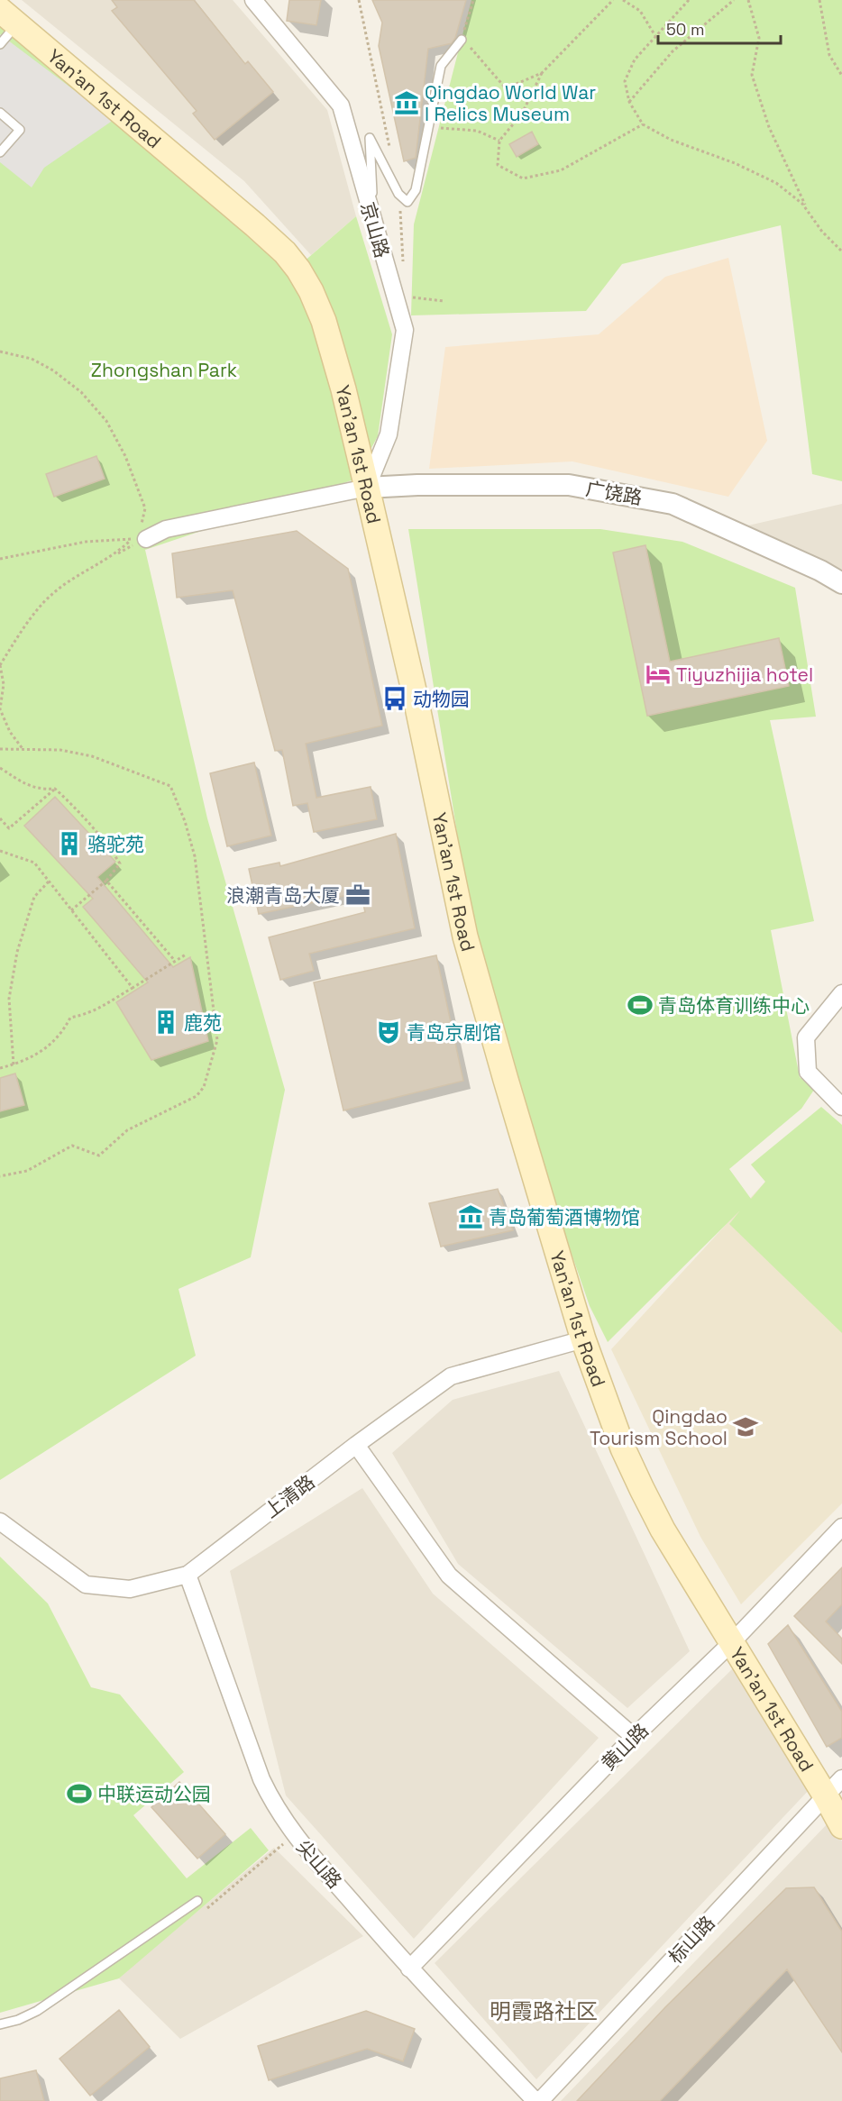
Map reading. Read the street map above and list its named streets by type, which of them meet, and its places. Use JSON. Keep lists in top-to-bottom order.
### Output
{
  "streets": {
    "main road": ["Yan'an 1st Road"],
    "street": [
      "京山路",
      "广饶路",
      "上清路",
      "黄山路",
      "尖山路",
      "标山路"
    ]
  },
  "crossings": [
    ["Yan'an 1st Road", "京山路"],
    ["Yan'an 1st Road", "广饶路"],
    ["Yan'an 1st Road", "上清路"],
    ["Yan'an 1st Road", "黄山路"],
    ["Yan'an 1st Road", "标山路"],
    ["京山路", "广饶路"],
    ["上清路", "尖山路"],
    ["黄山路", "尖山路"]
  ],
  "districts": ["明霞路社区"],
  "parks": ["Zhongshan Park"],
  "places": {
    "museum": ["Qingdao World War I Relics Museum", "青岛葡萄酒博物馆"],
    "hotel": ["Tiyuzhijia hotel"],
    "bus stop": ["动物园"],
    "building": ["骆驼苑", "鹿苑"],
    "office": ["浪潮青岛大厦"],
    "sports": ["青岛体育训练中心", "中联运动公园"],
    "theatre": ["青岛京剧馆"],
    "school or university": ["Qingdao Tourism School"]
  },
  "scale_bar": "50 m"
}
